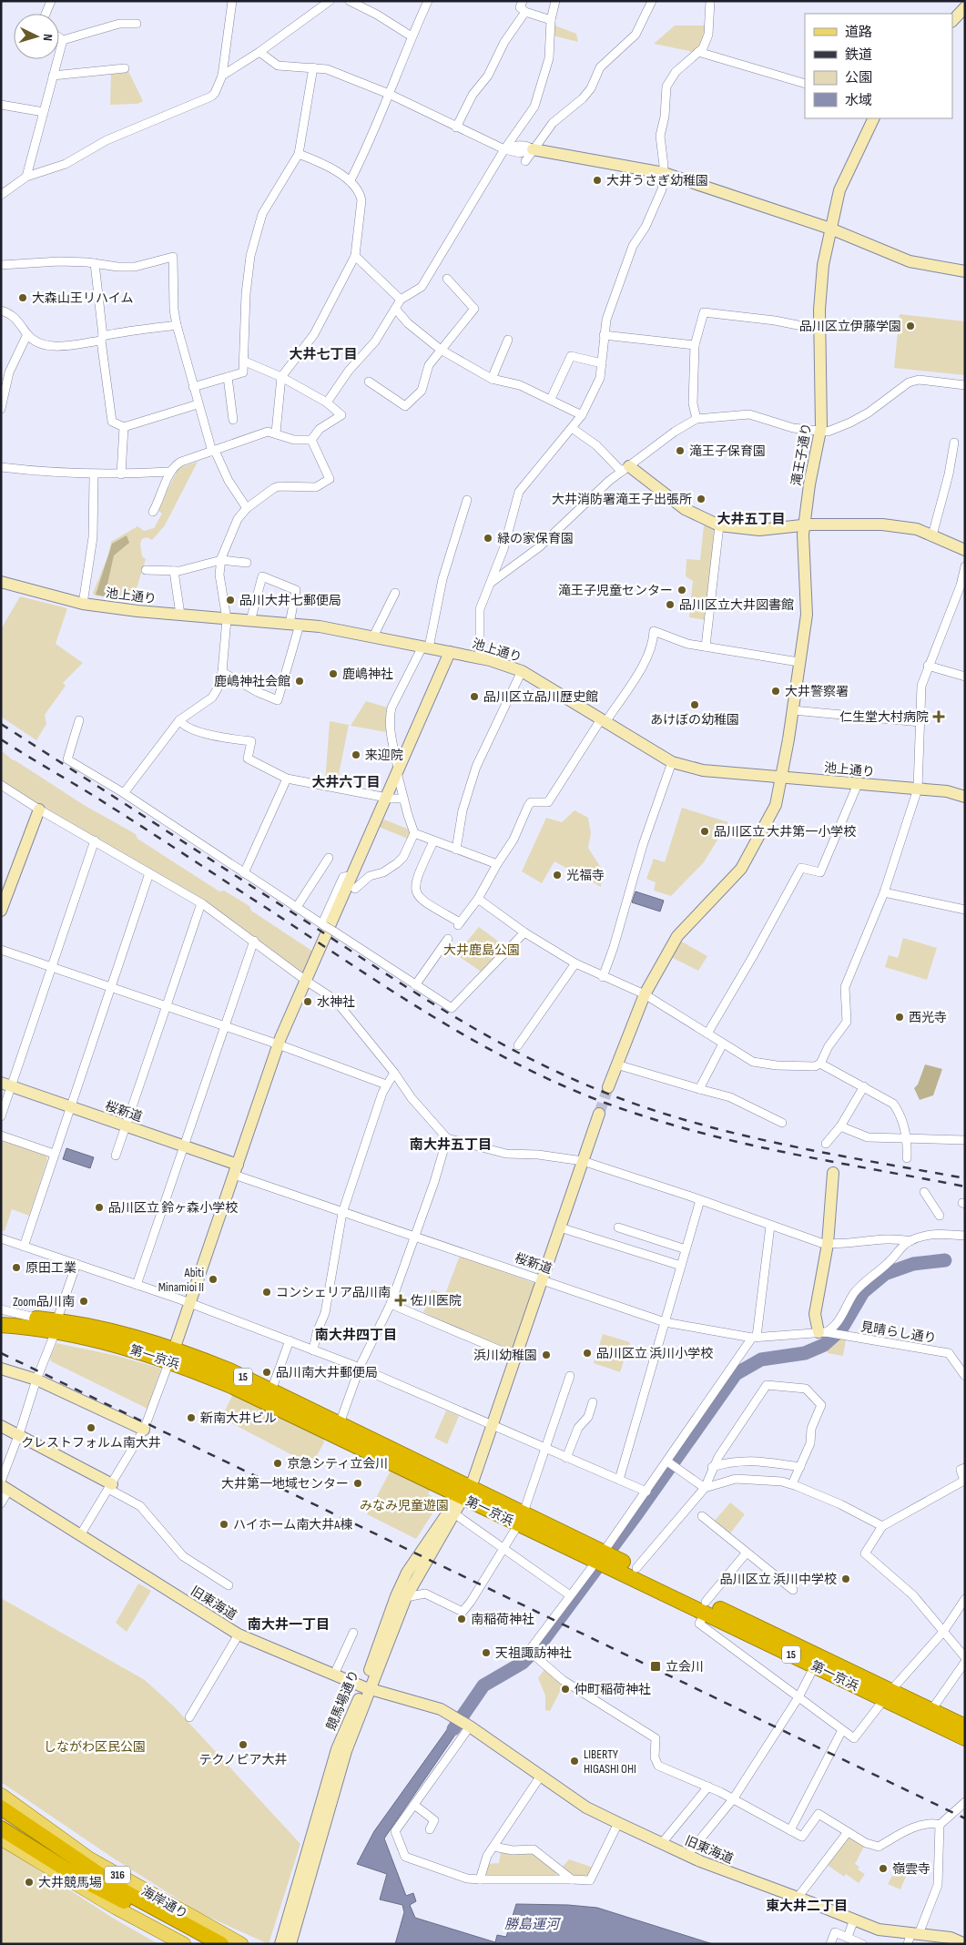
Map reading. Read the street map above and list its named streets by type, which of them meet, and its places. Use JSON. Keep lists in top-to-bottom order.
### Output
{
  "streets": {
    "highway": ["第一京浜", "15"],
    "main road": ["316", "海岸通り"],
    "street": [
      "滝王子通り",
      "池上通り",
      "桜新道",
      "見晴らし通り",
      "旧東海道",
      "競馬場通り"
    ]
  },
  "crossings": [
    ["滝王子通り", "池上通り"],
    ["桜新道", "見晴らし通り"],
    ["第一京浜", "競馬場通り"],
    ["旧東海道", "競馬場通り"]
  ],
  "districts": [
    "大井七丁目",
    "大井五丁目",
    "大井六丁目",
    "南大井五丁目",
    "南大井四丁目",
    "南大井一丁目",
    "東大井二丁目"
  ],
  "water": ["勝島運河"],
  "parks": ["大井鹿島公園", "みなみ児童遊園", "しながわ区民公園"],
  "places": {
    "other": [
      "大井うさぎ幼稚園",
      "大森山王リハイム",
      "品川区立伊藤学園",
      "滝王子保育園",
      "大井消防署滝王子出張所",
      "緑の家保育園",
      "滝王子児童センター",
      "品川大井七郵便局",
      "品川区立大井図書館",
      "鹿嶋神社",
      "鹿嶋神社会館",
      "大井警察署",
      "品川区立品川歴史館",
      "あけぼの幼稚園",
      "来迎院",
      "品川区立 大井第一小学校",
      "光福寺",
      "水神社",
      "西光寺",
      "品川区立 鈴ヶ森小学校",
      "原田工業",
      "Abiti Minamioi II",
      "コンシェリア品川南",
      "Zoom品川南",
      "品川区立 浜川小学校",
      "浜川幼稚園",
      "品川南大井郵便局",
      "新南大井ビル",
      "クレストフォルム南大井",
      "京急シティ立会川",
      "大井第一地域センター",
      "ハイホーム南大井A棟",
      "品川区立 浜川中学校",
      "南稲荷神社",
      "天祖諏訪神社",
      "仲町稲荷神社",
      "テクノピア大井",
      "LIBERTY HIGASHI OHI",
      "嶺雲寺",
      "大井競馬場"
    ],
    "health": ["仁生堂大村病院", "佐川医院"],
    "transit": ["立会川"]
  },
  "legend": [
    "道路",
    "鉄道",
    "公園",
    "水域"
  ],
  "north": "right"
}
